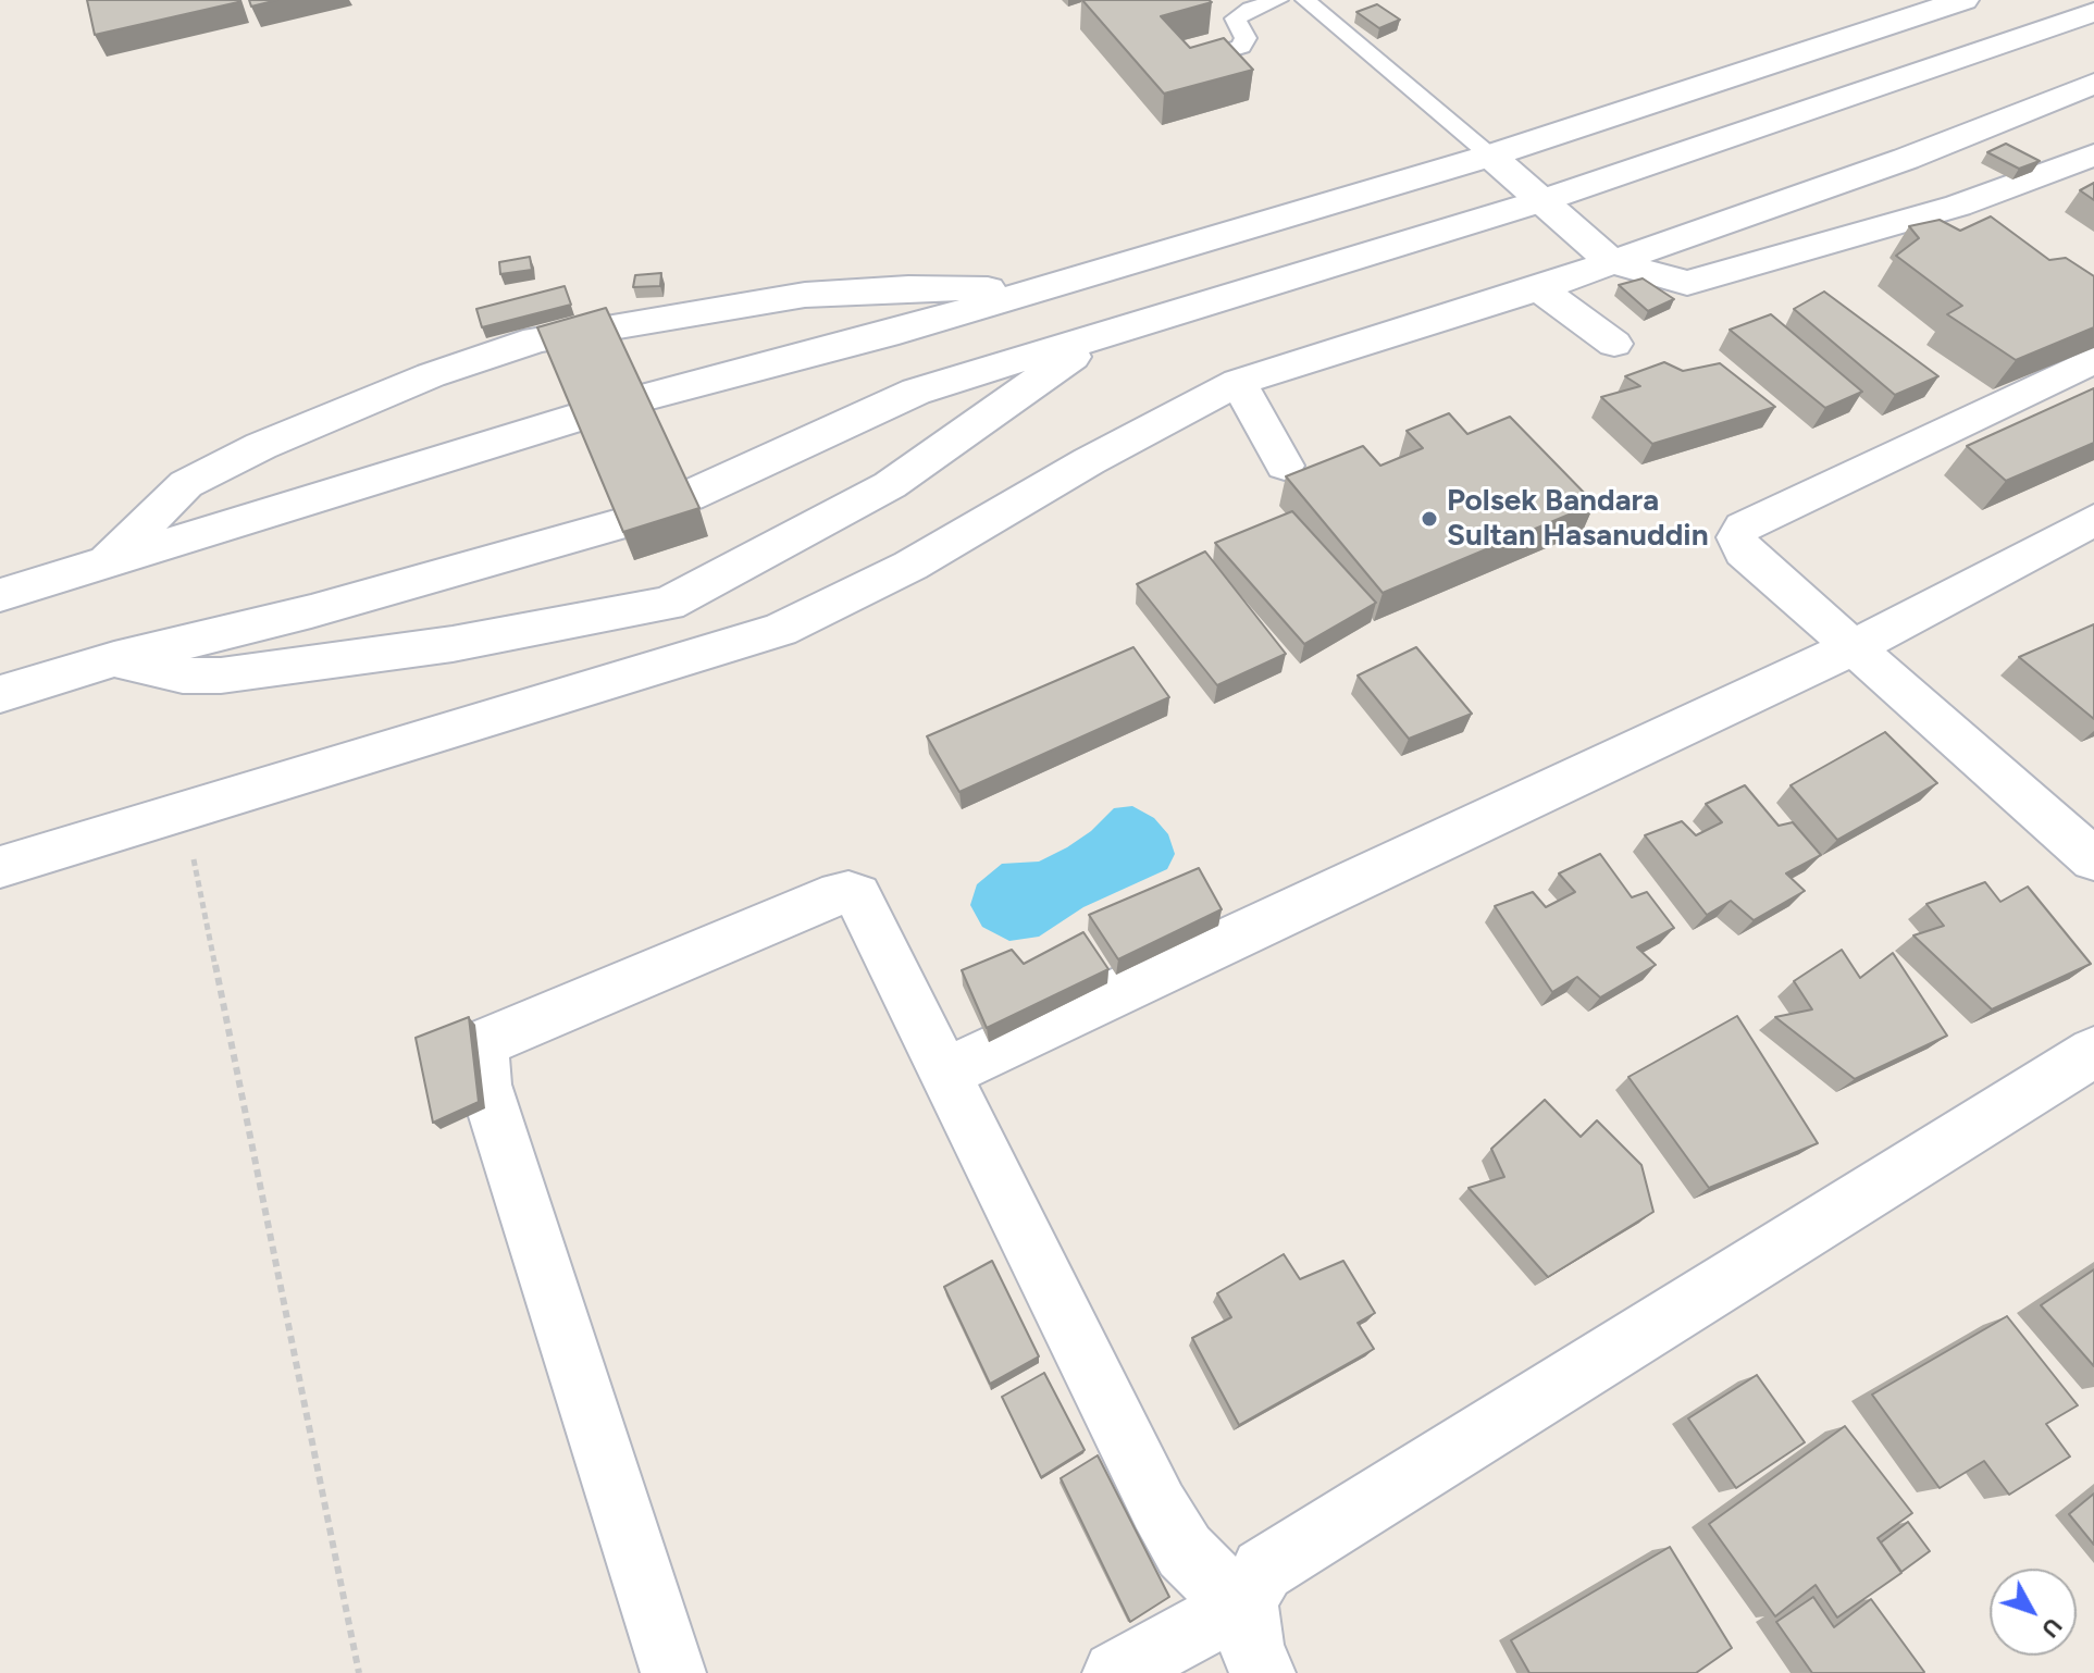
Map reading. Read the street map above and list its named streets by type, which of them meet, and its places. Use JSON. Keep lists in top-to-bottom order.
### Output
{
  "places": ["Polsek Bandara Sultan Hasanuddin"],
  "north": "bottom right"
}
